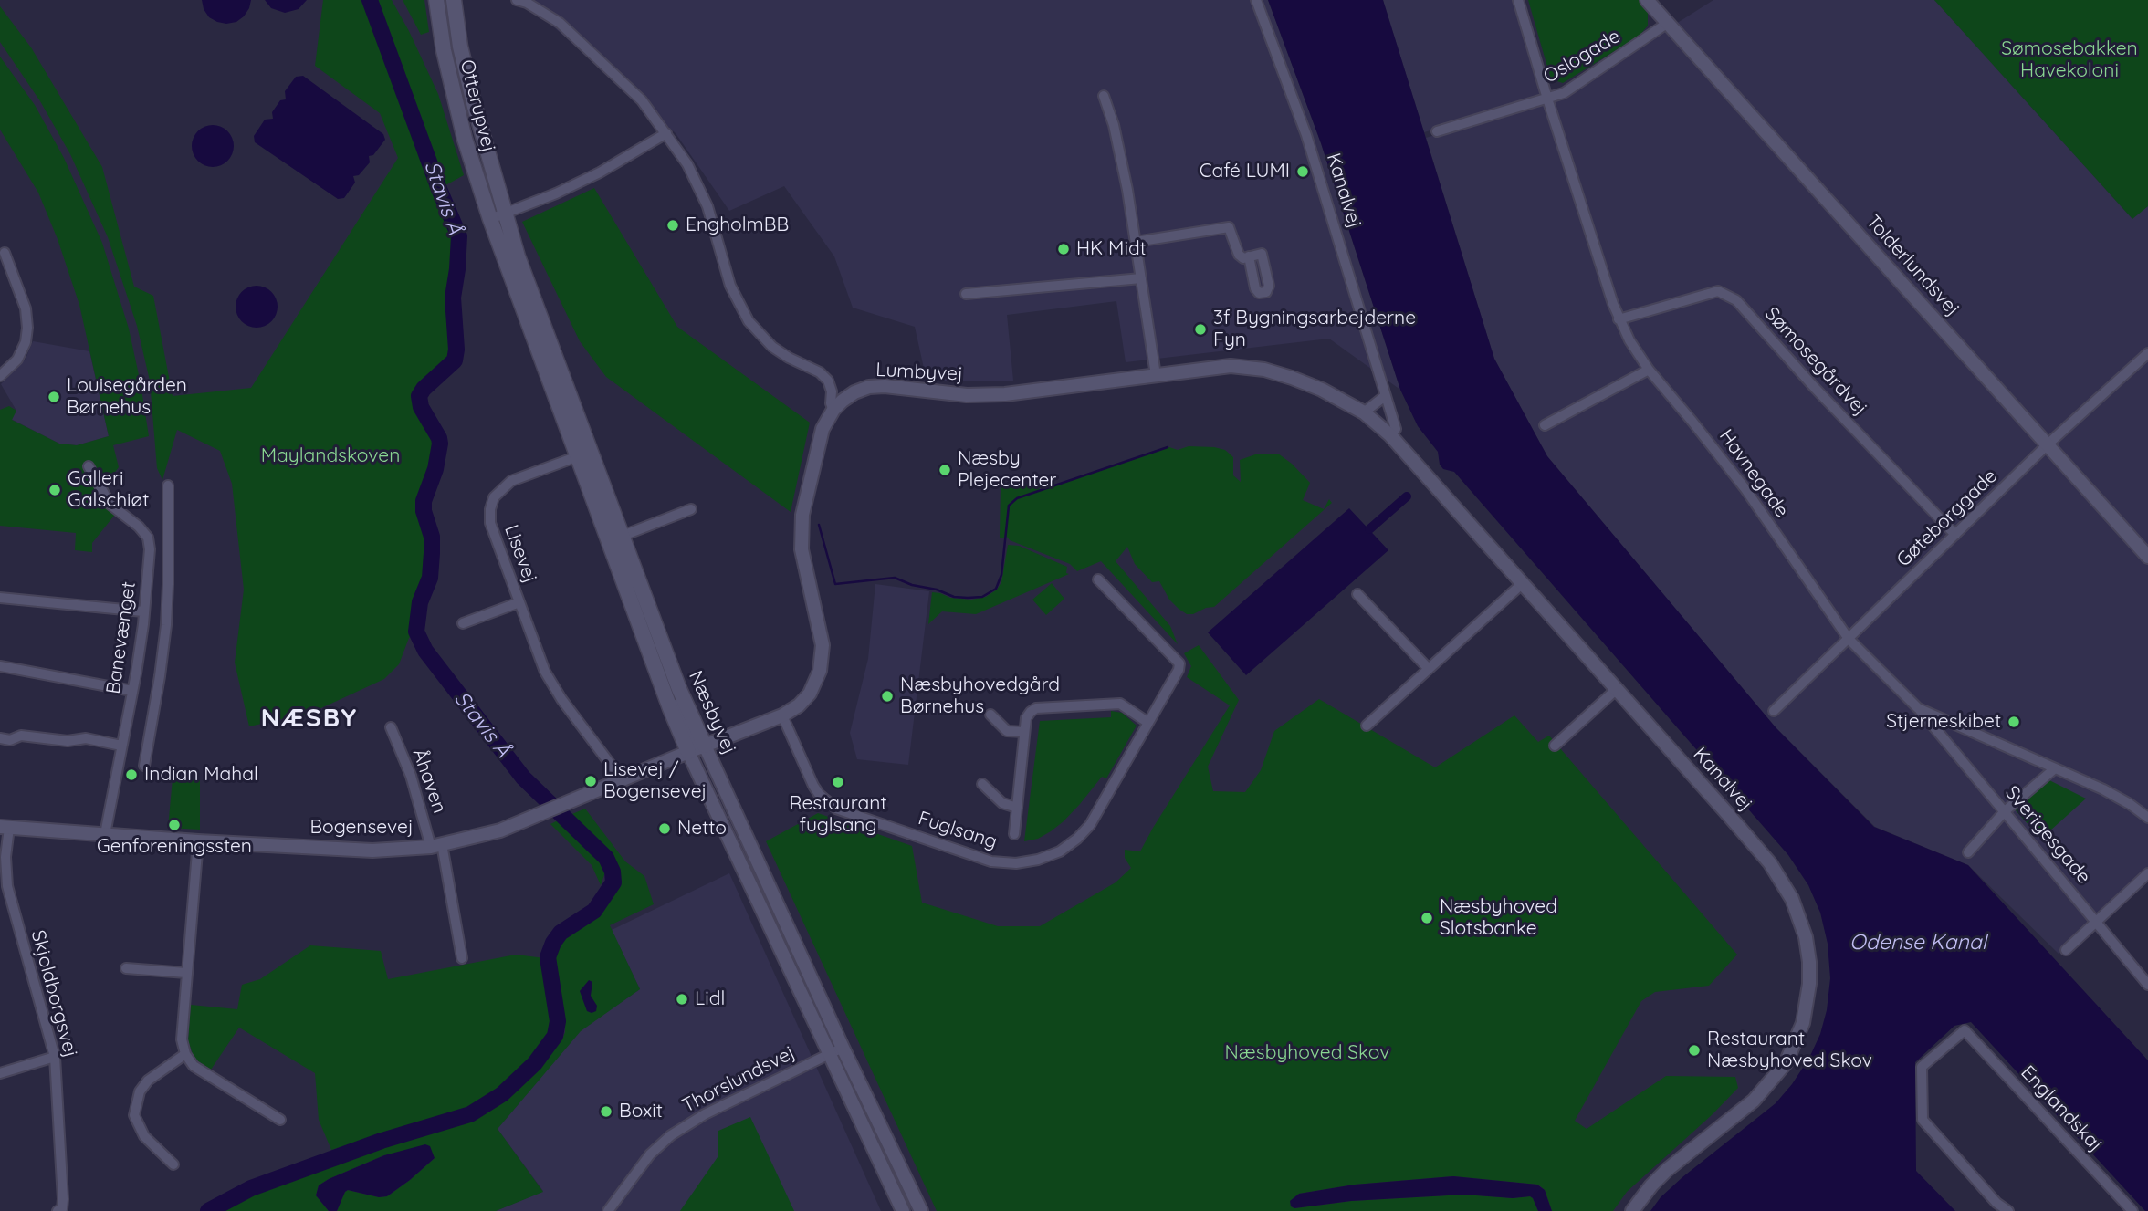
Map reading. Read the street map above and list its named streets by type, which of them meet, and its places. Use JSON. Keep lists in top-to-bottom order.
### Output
{
  "streets": {
    "main road": ["Otterupvej", "Næsbyvej"],
    "street": [
      "Oslogade",
      "Kanalvej",
      "Tolderlundsvej",
      "Sømosegårdvej",
      "Lumbyvej",
      "Havnegade",
      "Gøteborggade",
      "Lisevej",
      "Banevænget",
      "Åhaven",
      "Bogensevej",
      "Fuglsang",
      "Sverigesgade",
      "Skjoldborgsvej",
      "Thorslundsvej",
      "Englandskaj"
    ]
  },
  "crossings": [
    ["Oslogade", "Tolderlundsvej"],
    ["Oslogade", "Havnegade"],
    ["Otterupvej", "Næsbyvej"],
    ["Kanalvej", "Lumbyvej"],
    ["Tolderlundsvej", "Gøteborggade"],
    ["Sømosegårdvej", "Havnegade"],
    ["Sømosegårdvej", "Gøteborggade"],
    ["Lumbyvej", "Bogensevej"],
    ["Havnegade", "Gøteborggade"],
    ["Havnegade", "Sverigesgade"],
    ["Lisevej", "Næsbyvej"],
    ["Lisevej", "Bogensevej"],
    ["Banevænget", "Bogensevej"],
    ["Næsbyvej", "Bogensevej"],
    ["Næsbyvej", "Thorslundsvej"],
    ["Åhaven", "Bogensevej"],
    ["Bogensevej", "Fuglsang"],
    ["Bogensevej", "Skjoldborgsvej"]
  ],
  "districts": ["NÆSBY"],
  "water": ["Stavis Å", "Odense Kanal"],
  "parks": ["Sømosebakken Havekoloni", "Maylandskoven", "Næsbyhoved Skov"],
  "places": [
    "Café LUMI",
    "EngholmBB",
    "HK Midt",
    "3f Bygningsarbejderne Fyn",
    "Louisegården Børnehus",
    "Næsby Plejecenter",
    "Galleri Galschiøt",
    "Næsbyhovedgård Børnehus",
    "Stjerneskibet",
    "Indian Mahal",
    "Lisevej / Bogensevej",
    "Restaurant fuglsang",
    "Genforeningssten",
    "Netto",
    "Næsbyhoved Slotsbanke",
    "Lidl",
    "Restaurant Næsbyhoved Skov",
    "Boxit"
  ]
}
